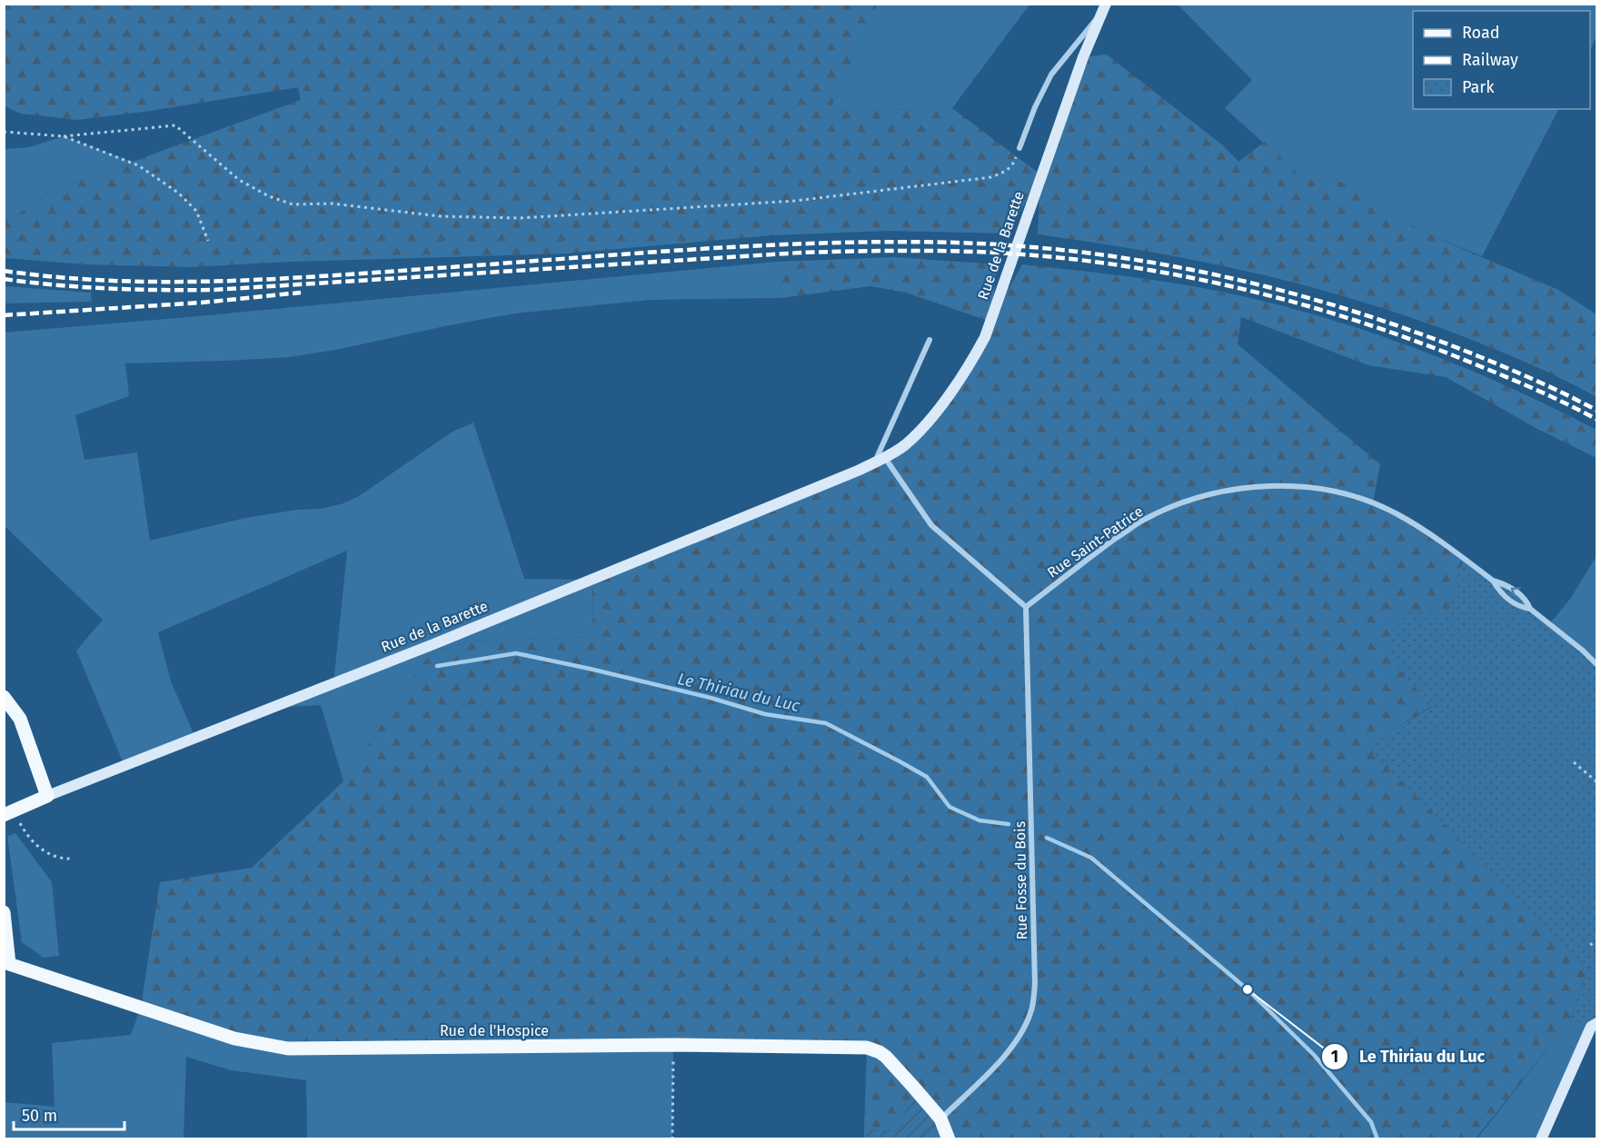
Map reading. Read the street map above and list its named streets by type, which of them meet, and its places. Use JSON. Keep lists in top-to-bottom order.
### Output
{
  "streets": {
    "main road": ["Rue de la Barette", "Rue de l'Hospice"],
    "street": ["Rue Saint-Patrice", "Rue Fosse du Bois"]
  },
  "crossings": [
    ["Rue Saint-Patrice", "Rue Fosse du Bois"],
    ["Rue Fosse du Bois", "Rue de l'Hospice"]
  ],
  "water": ["Le Thiriau du Luc"],
  "places": ["Le Thiriau du Luc"],
  "legend": ["Road", "Railway", "Park"],
  "scale_bar": "50 m"
}
